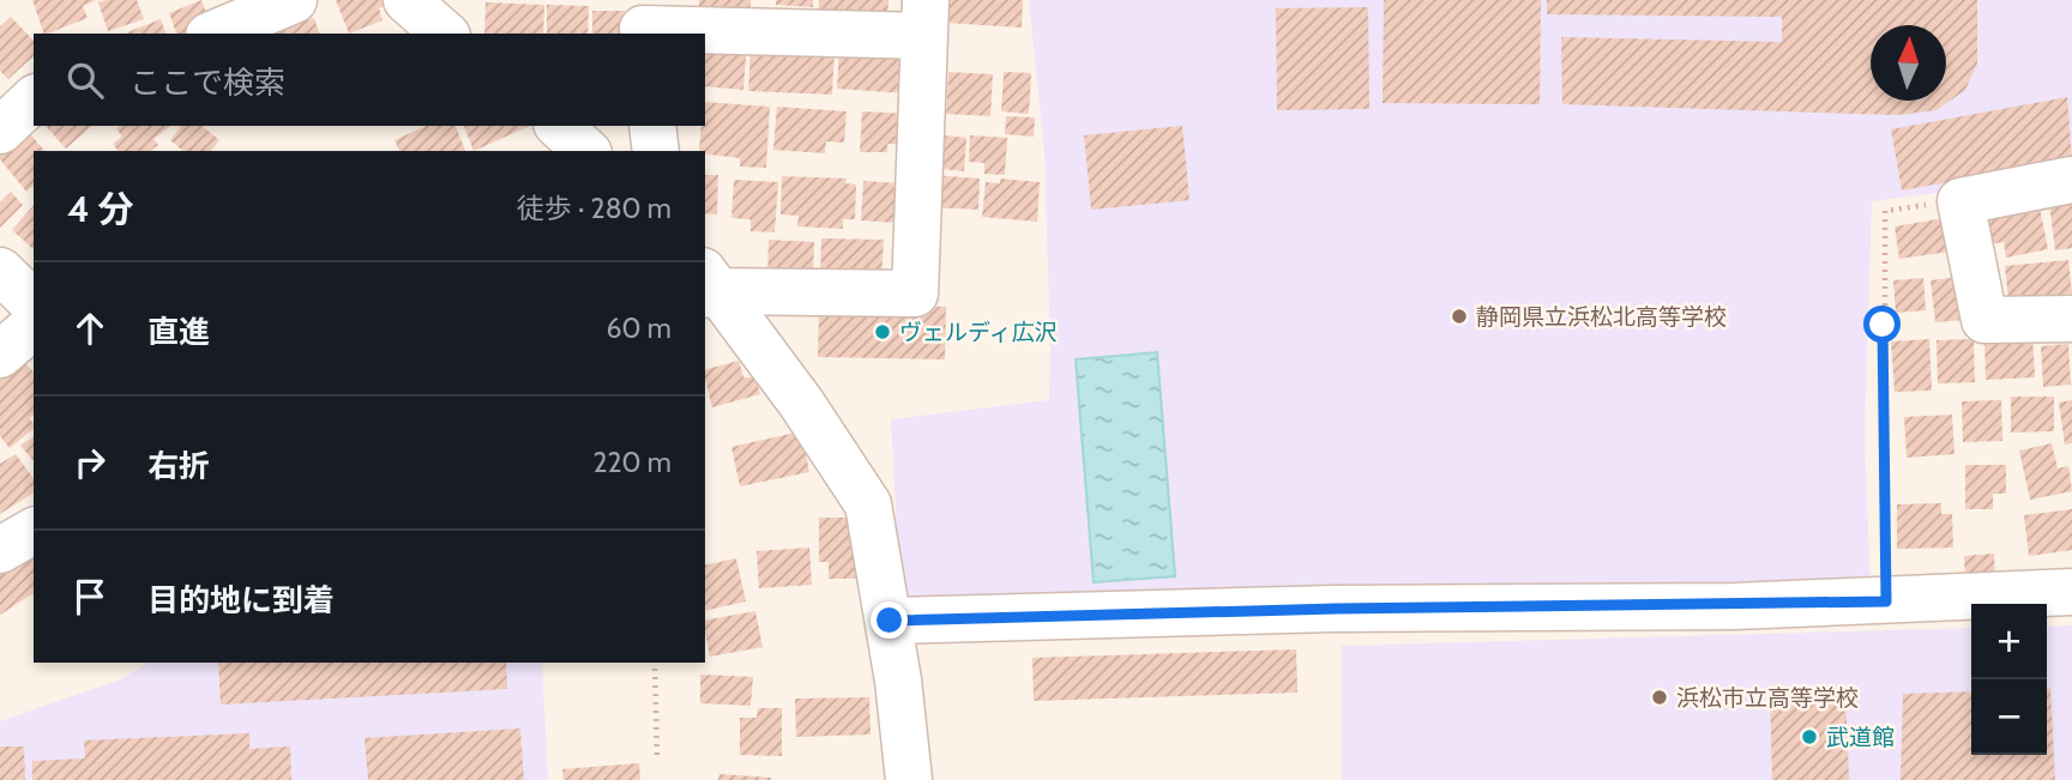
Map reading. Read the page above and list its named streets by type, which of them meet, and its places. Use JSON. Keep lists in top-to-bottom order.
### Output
{
  "places": [
    "静岡県立浜松北高等学校",
    "ヴェルディ広沢",
    "浜松市立高等学校",
    "武道館"
  ],
  "north": "top",
  "page": {
    "search": "ここで検索",
    "heading": ["4 分", "徒歩 · 280 m"],
    "list": [
      ["直進", "60 m"],
      ["右折", "220 m"],
      "目的地に到着"
    ],
    "map_buttons": ["+", "−"]
  }
}
